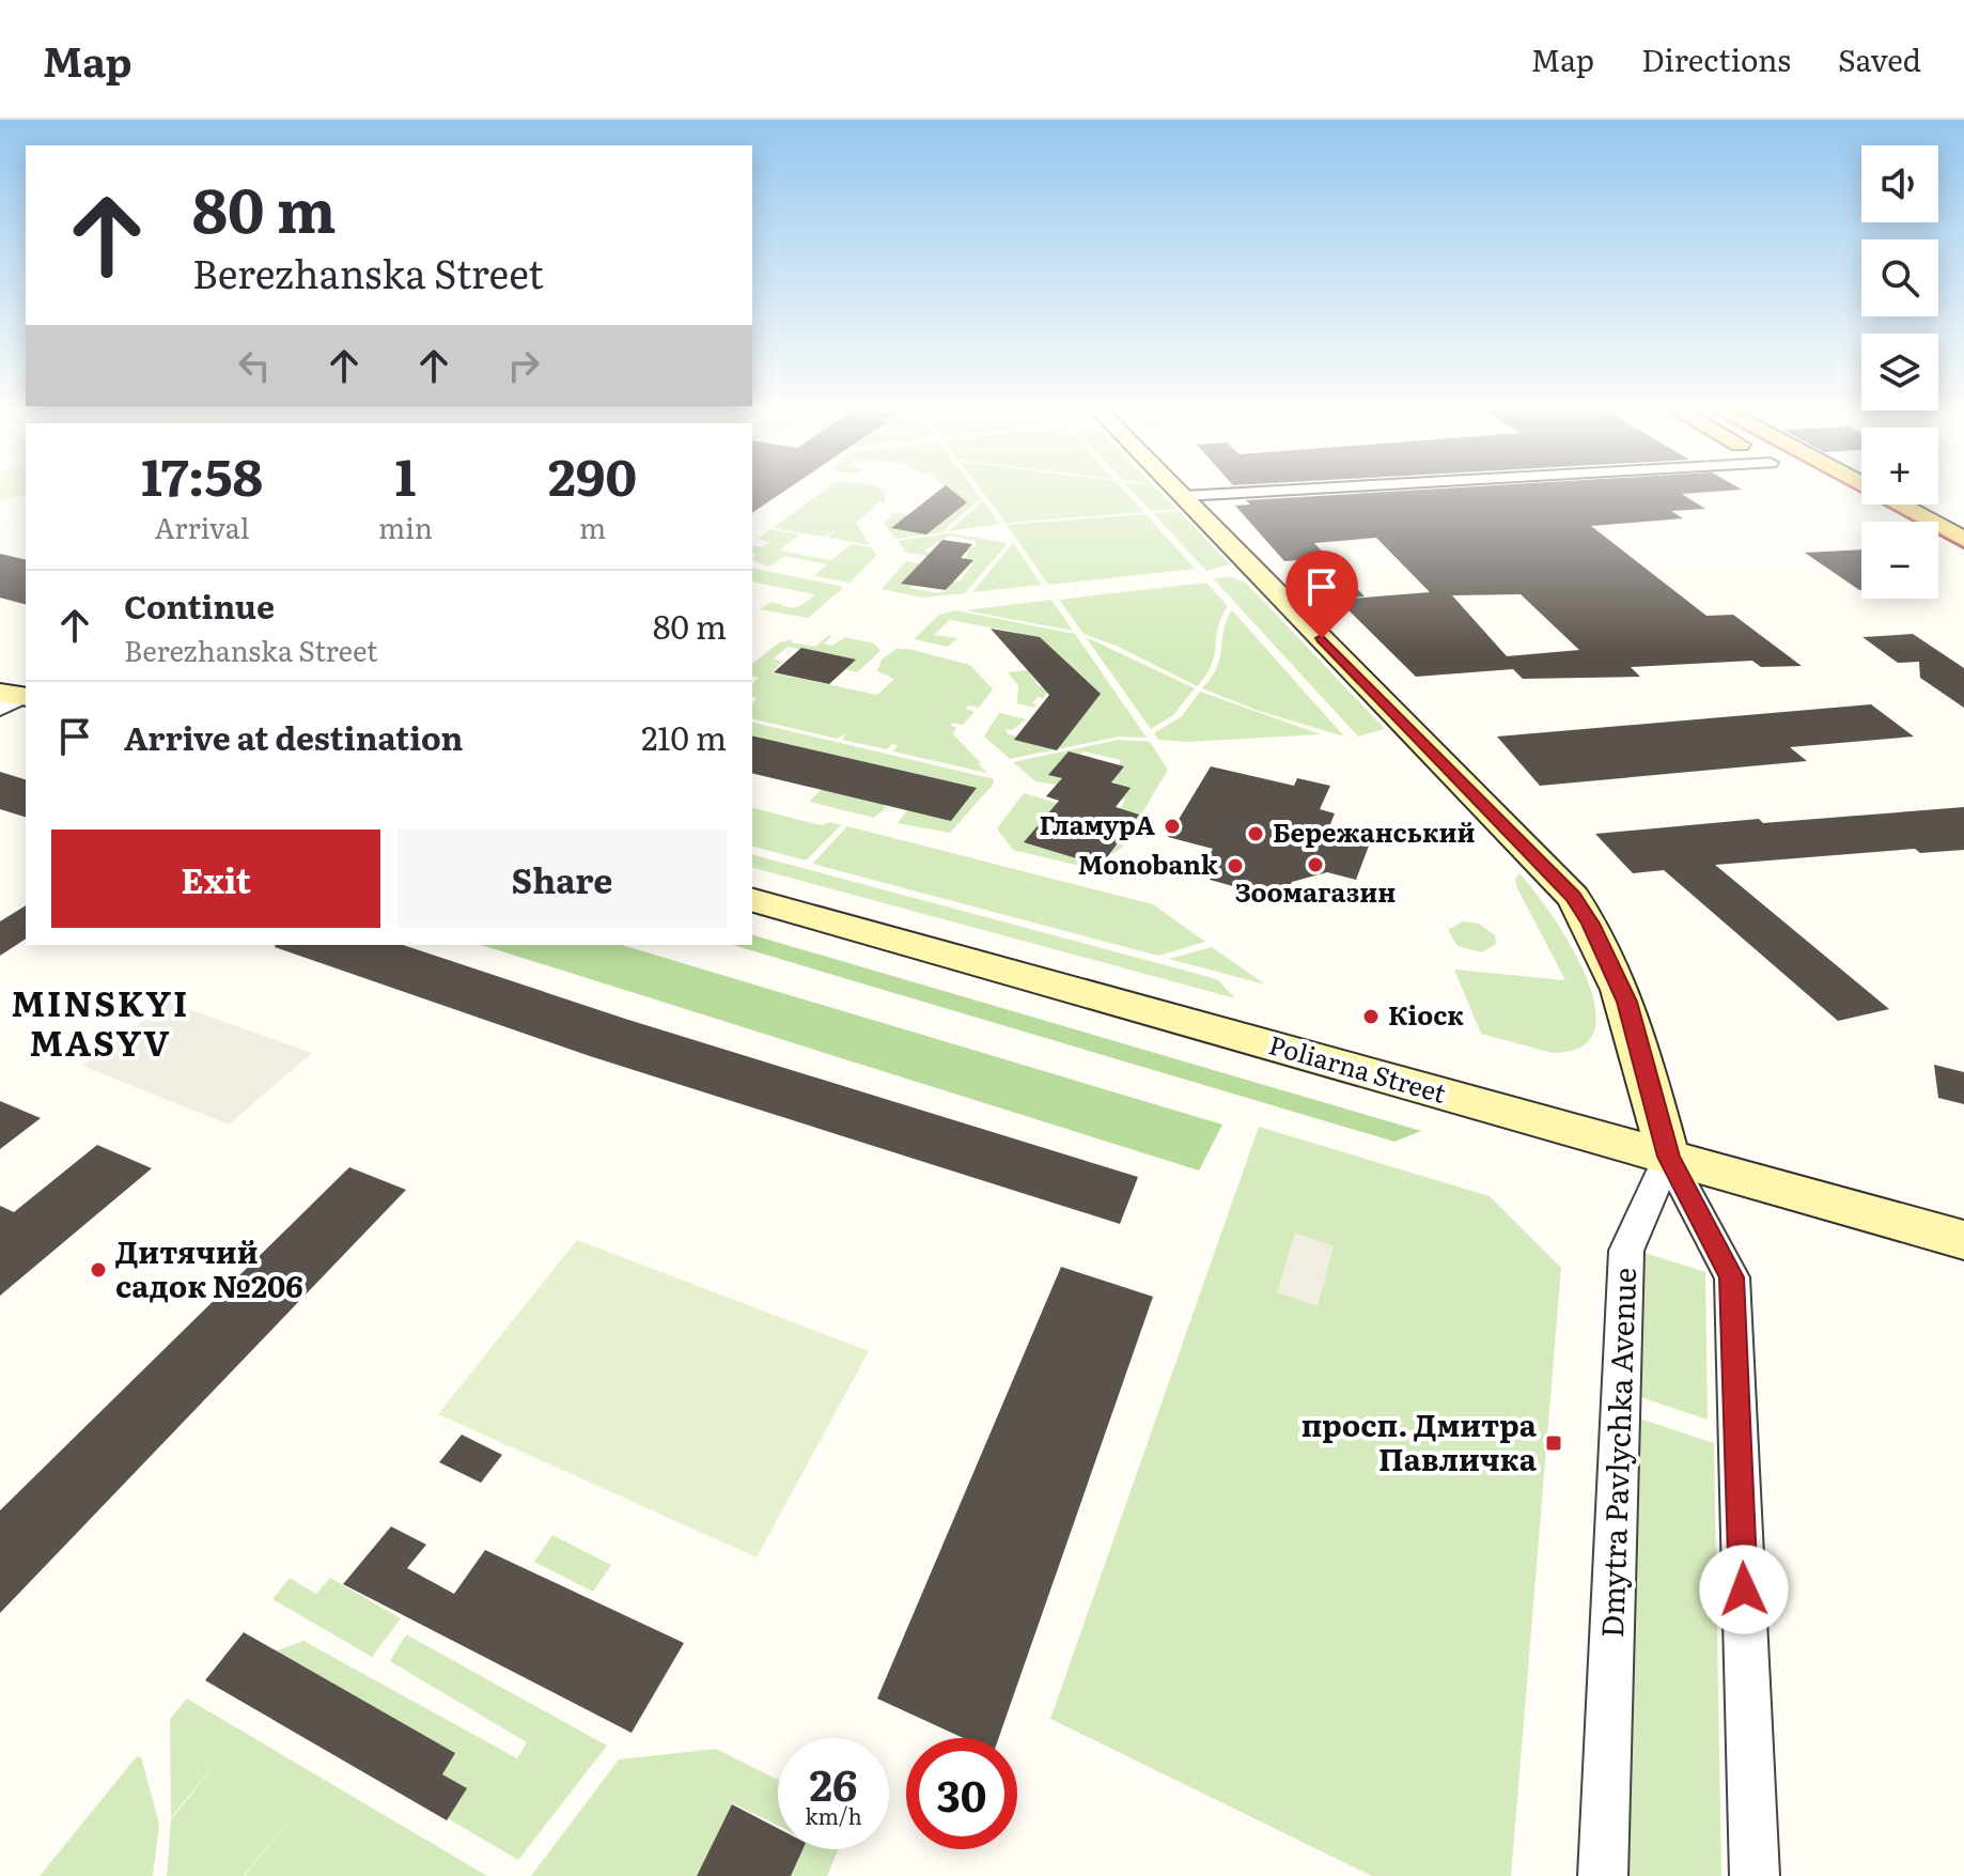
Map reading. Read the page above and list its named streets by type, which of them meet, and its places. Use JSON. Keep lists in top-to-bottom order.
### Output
{
  "streets": {
    "street": ["Poliarna Street", "Dmytra Pavlychka Avenue"]
  },
  "crossings": [
    ["Poliarna Street", "Dmytra Pavlychka Avenue"]
  ],
  "districts": ["MINSKYI MASYV"],
  "places": {
    "other": [
      "ГламурА",
      "Бережанський",
      "Зоомагазин",
      "Monobank",
      "Кіоск",
      "Дитячий садок №206"
    ],
    "transit": ["просп. Дмитра Павличка"]
  },
  "page": {
    "header": "Map",
    "nav": ["Map", "Directions", "Saved"],
    "map_buttons": ["+", "−"],
    "turn": ["80 m", "Berezhanska Street"],
    "eta": [
      "17:58",
      "Arrival",
      "1",
      "min",
      "290",
      "m"
    ],
    "list": [
      {
        "name": "Continue",
        "note": "Berezhanska Street",
        "value": "80 m"
      },
      {
        "name": "Arrive at destination",
        "value": "210 m"
      }
    ],
    "buttons": ["Exit", "Share"],
    "speed": "26 km/h",
    "limit": "30"
  }
}
